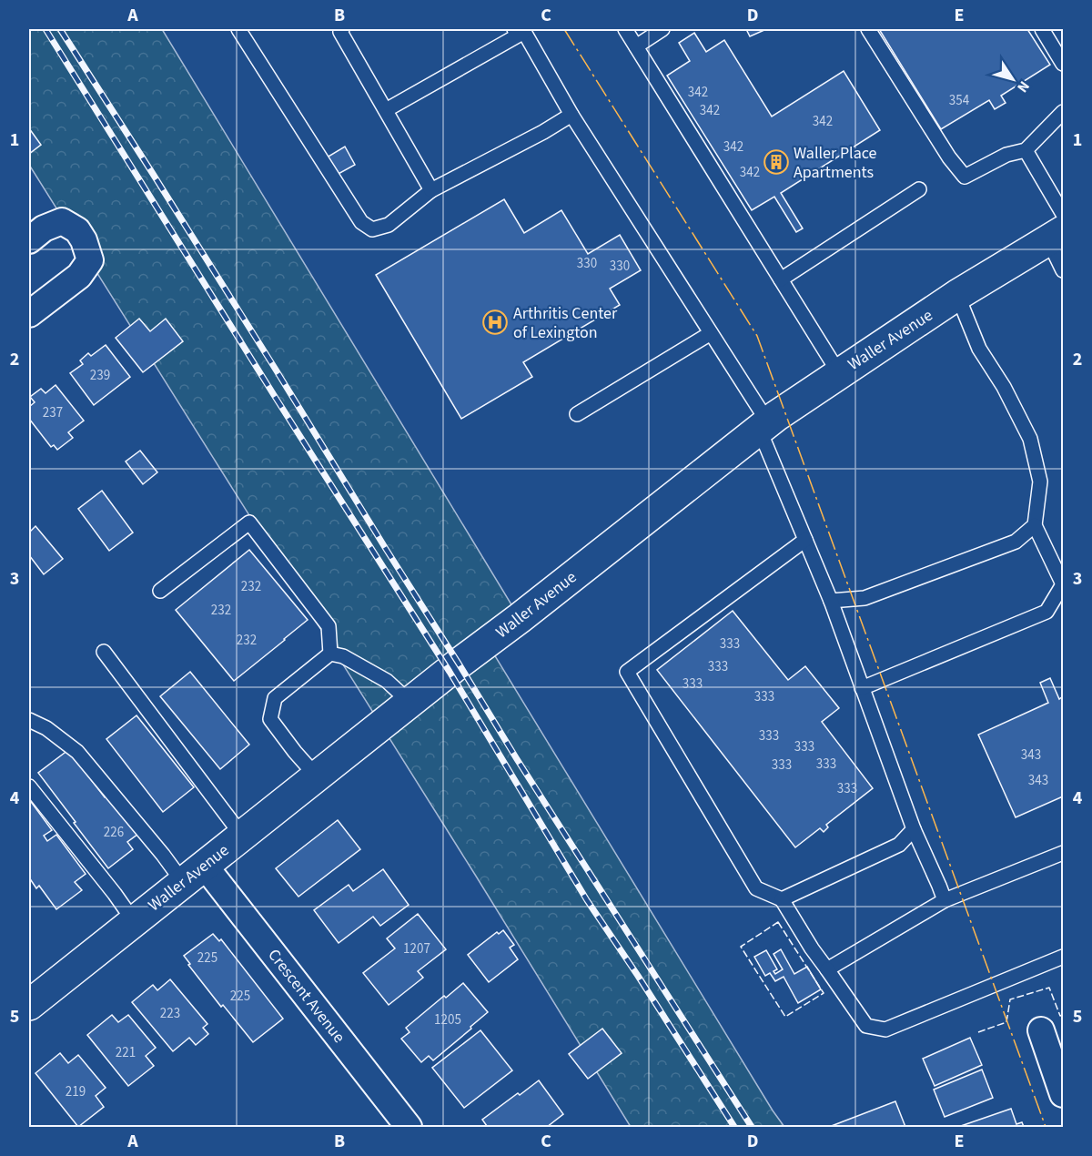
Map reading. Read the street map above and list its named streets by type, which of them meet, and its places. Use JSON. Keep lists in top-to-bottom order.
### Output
{
  "streets": {
    "main road": ["Waller Avenue"],
    "street": ["Crescent Avenue"]
  },
  "crossings": [
    ["Waller Avenue", "Crescent Avenue"]
  ],
  "places": {
    "building": ["Waller Place Apartments"],
    "hospital": ["Arthritis Center of Lexington"]
  },
  "house_numbers": [
    "342",
    "354",
    "342",
    "342",
    "342",
    "342",
    "330",
    "330",
    "239",
    "237",
    "232",
    "232",
    "232",
    "333",
    "333",
    "333",
    "333",
    "333",
    "333",
    "343",
    "333",
    "333",
    "343",
    "333",
    "226",
    "1207",
    "225",
    "225",
    "223",
    "1205",
    "221",
    "219"
  ],
  "north": "bottom right",
  "grid": {
    "columns": [
      "A",
      "B",
      "C",
      "D",
      "E"
    ],
    "rows": [
      "1",
      "2",
      "3",
      "4",
      "5"
    ]
  }
}
